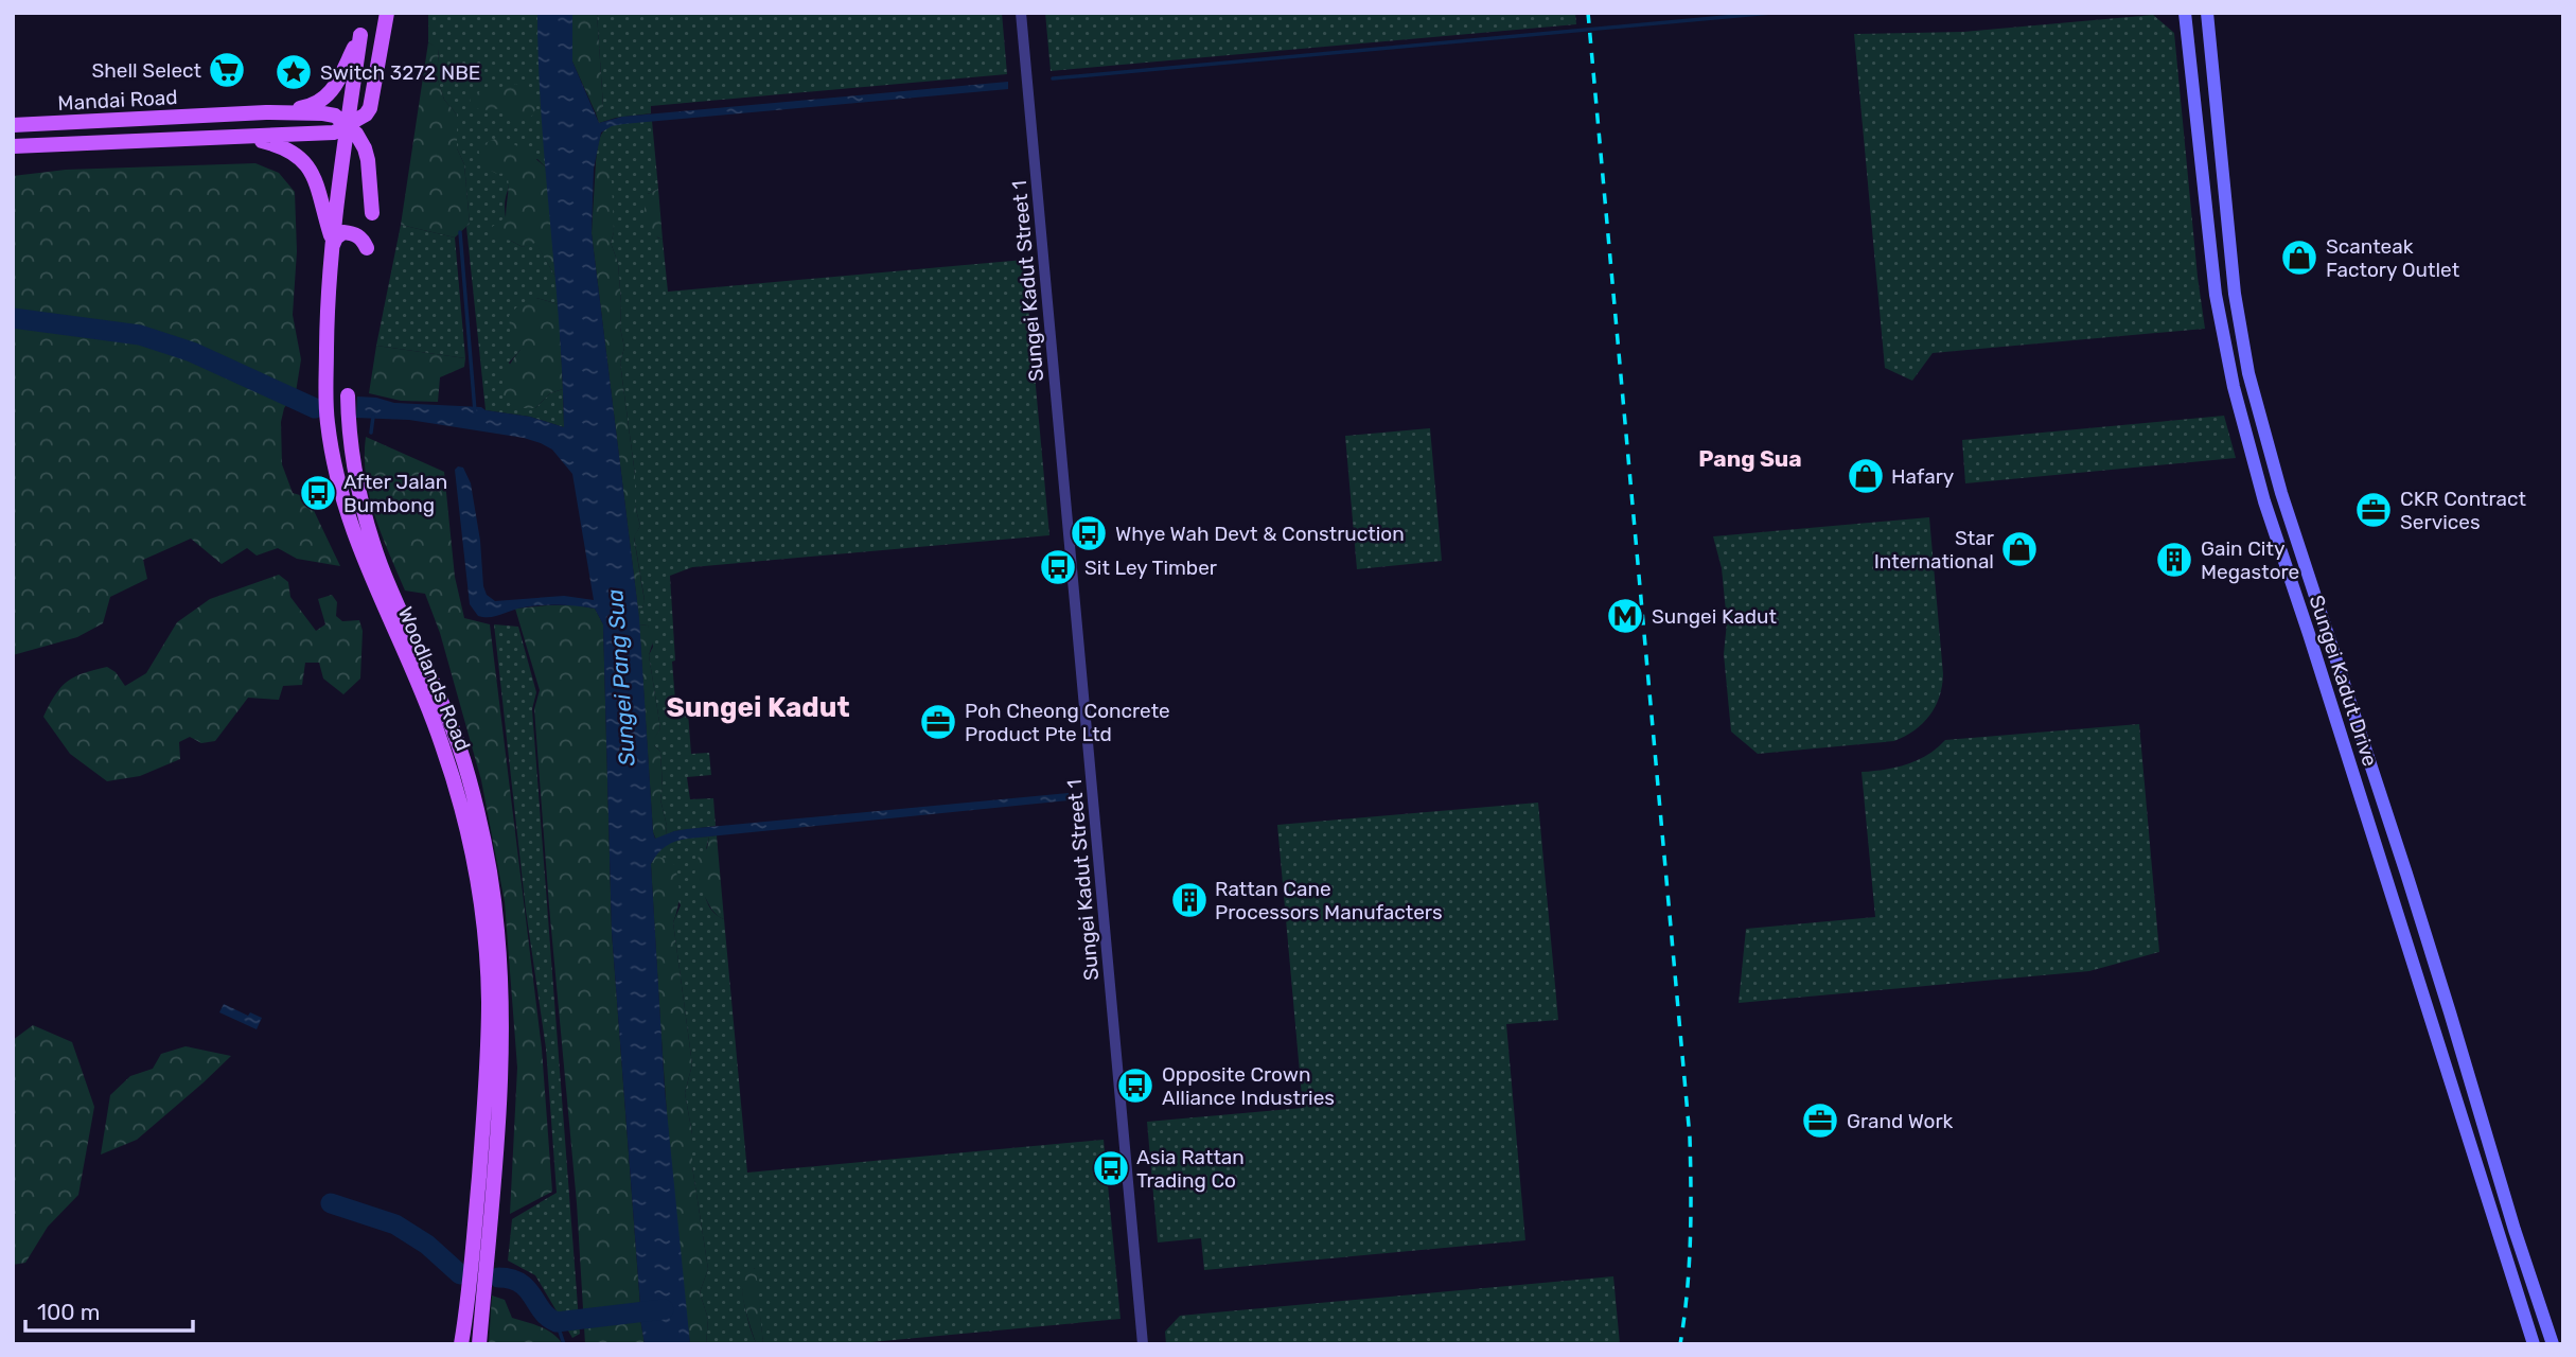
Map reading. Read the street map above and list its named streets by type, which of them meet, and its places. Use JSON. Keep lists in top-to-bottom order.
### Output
{
  "streets": {
    "main road": ["Mandai Road", "Woodlands Road", "Sungei Kadut Drive"],
    "street": ["Sungei Kadut Street 1"]
  },
  "crossings": [
    ["Mandai Road", "Woodlands Road"]
  ],
  "districts": ["Pang Sua", "Sungei Kadut"],
  "water": ["Sungei Pang Sua"],
  "places": {
    "supermarket": ["Shell Select"],
    "place": ["Switch 3272 NBE"],
    "shop": ["Scanteak Factory Outlet", "Hafary", "Star International"],
    "bus stop": [
      "After Jalan Bumbong",
      "Whye Wah Devt & Construction",
      "Sit Ley Timber",
      "Opposite Crown Alliance Industries",
      "Asia Rattan Trading Co"
    ],
    "office": ["CKR Contract Services", "Poh Cheong Concrete Product Pte Ltd", "Grand Work"],
    "building": ["Gain City Megastore", "Rattan Cane Processors Manufacters"],
    "metro station": ["Sungei Kadut"]
  },
  "scale_bar": "100 m"
}
